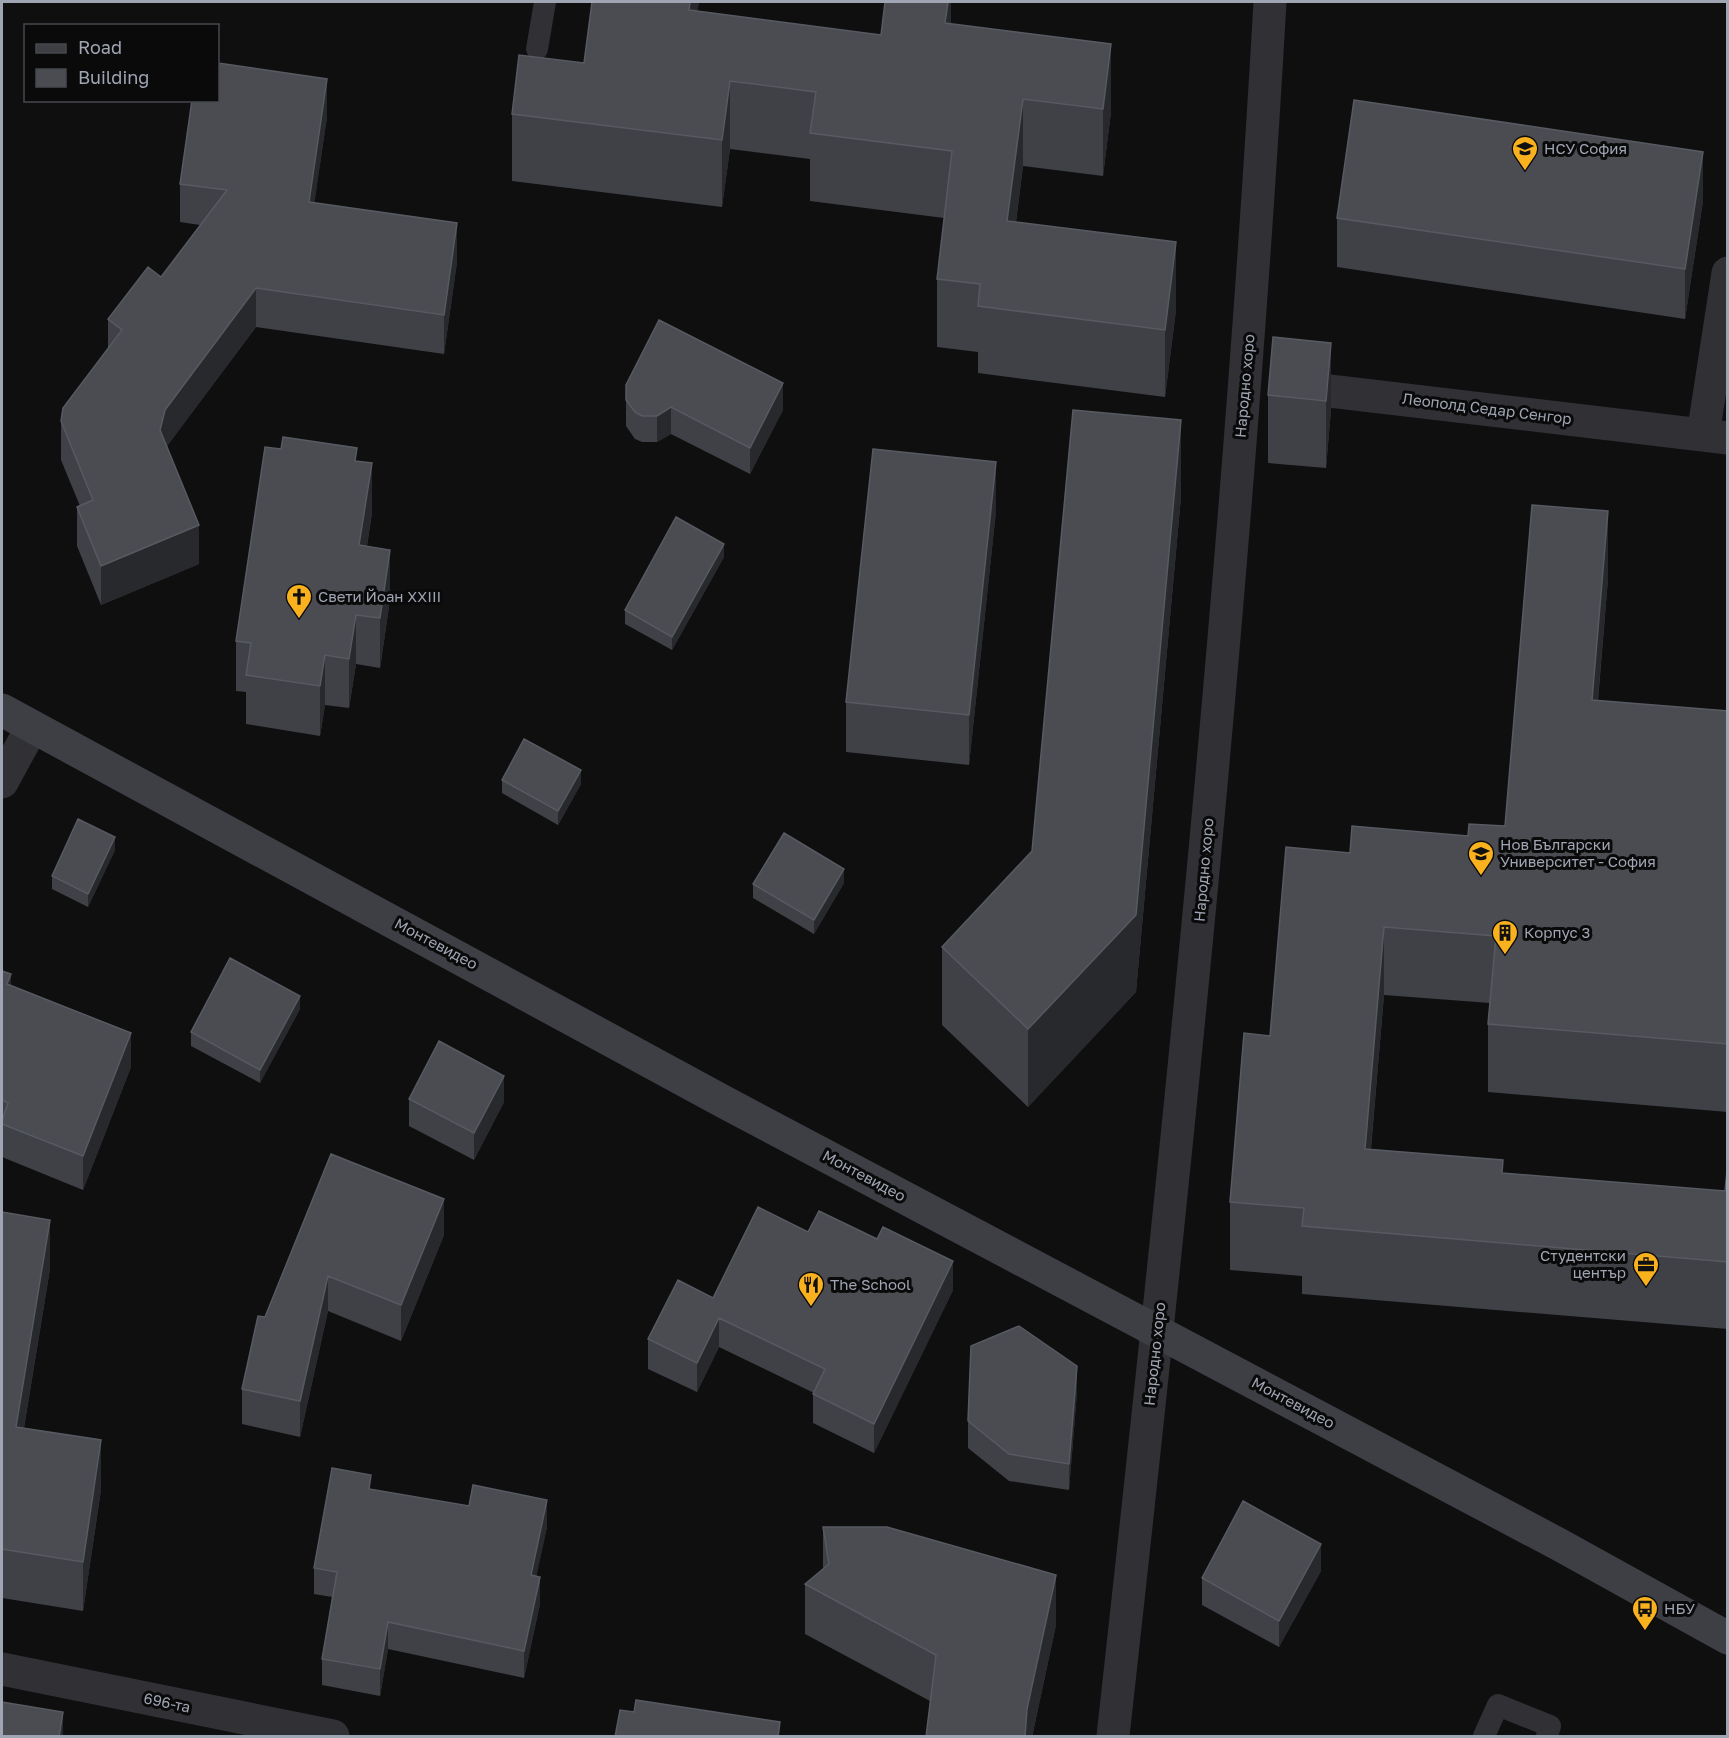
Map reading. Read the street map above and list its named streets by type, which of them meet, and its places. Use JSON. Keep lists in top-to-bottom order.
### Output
{
  "streets": {
    "street": [
      "Народно хоро",
      "Леополд Седар Сенгор",
      "Монтевидео",
      "696-та"
    ]
  },
  "crossings": [
    ["Народно хоро", "Леополд Седар Сенгор"],
    ["Народно хоро", "Монтевидео"]
  ],
  "places": {
    "school or university": ["НСУ София", "Нов Български Университет - София"],
    "church": ["Свети Йоан XXIII"],
    "building": ["Корпус 3"],
    "office": ["Студентски център"],
    "restaurant": ["The School"],
    "bus stop": ["НБУ"]
  },
  "legend": ["Road", "Building"]
}
